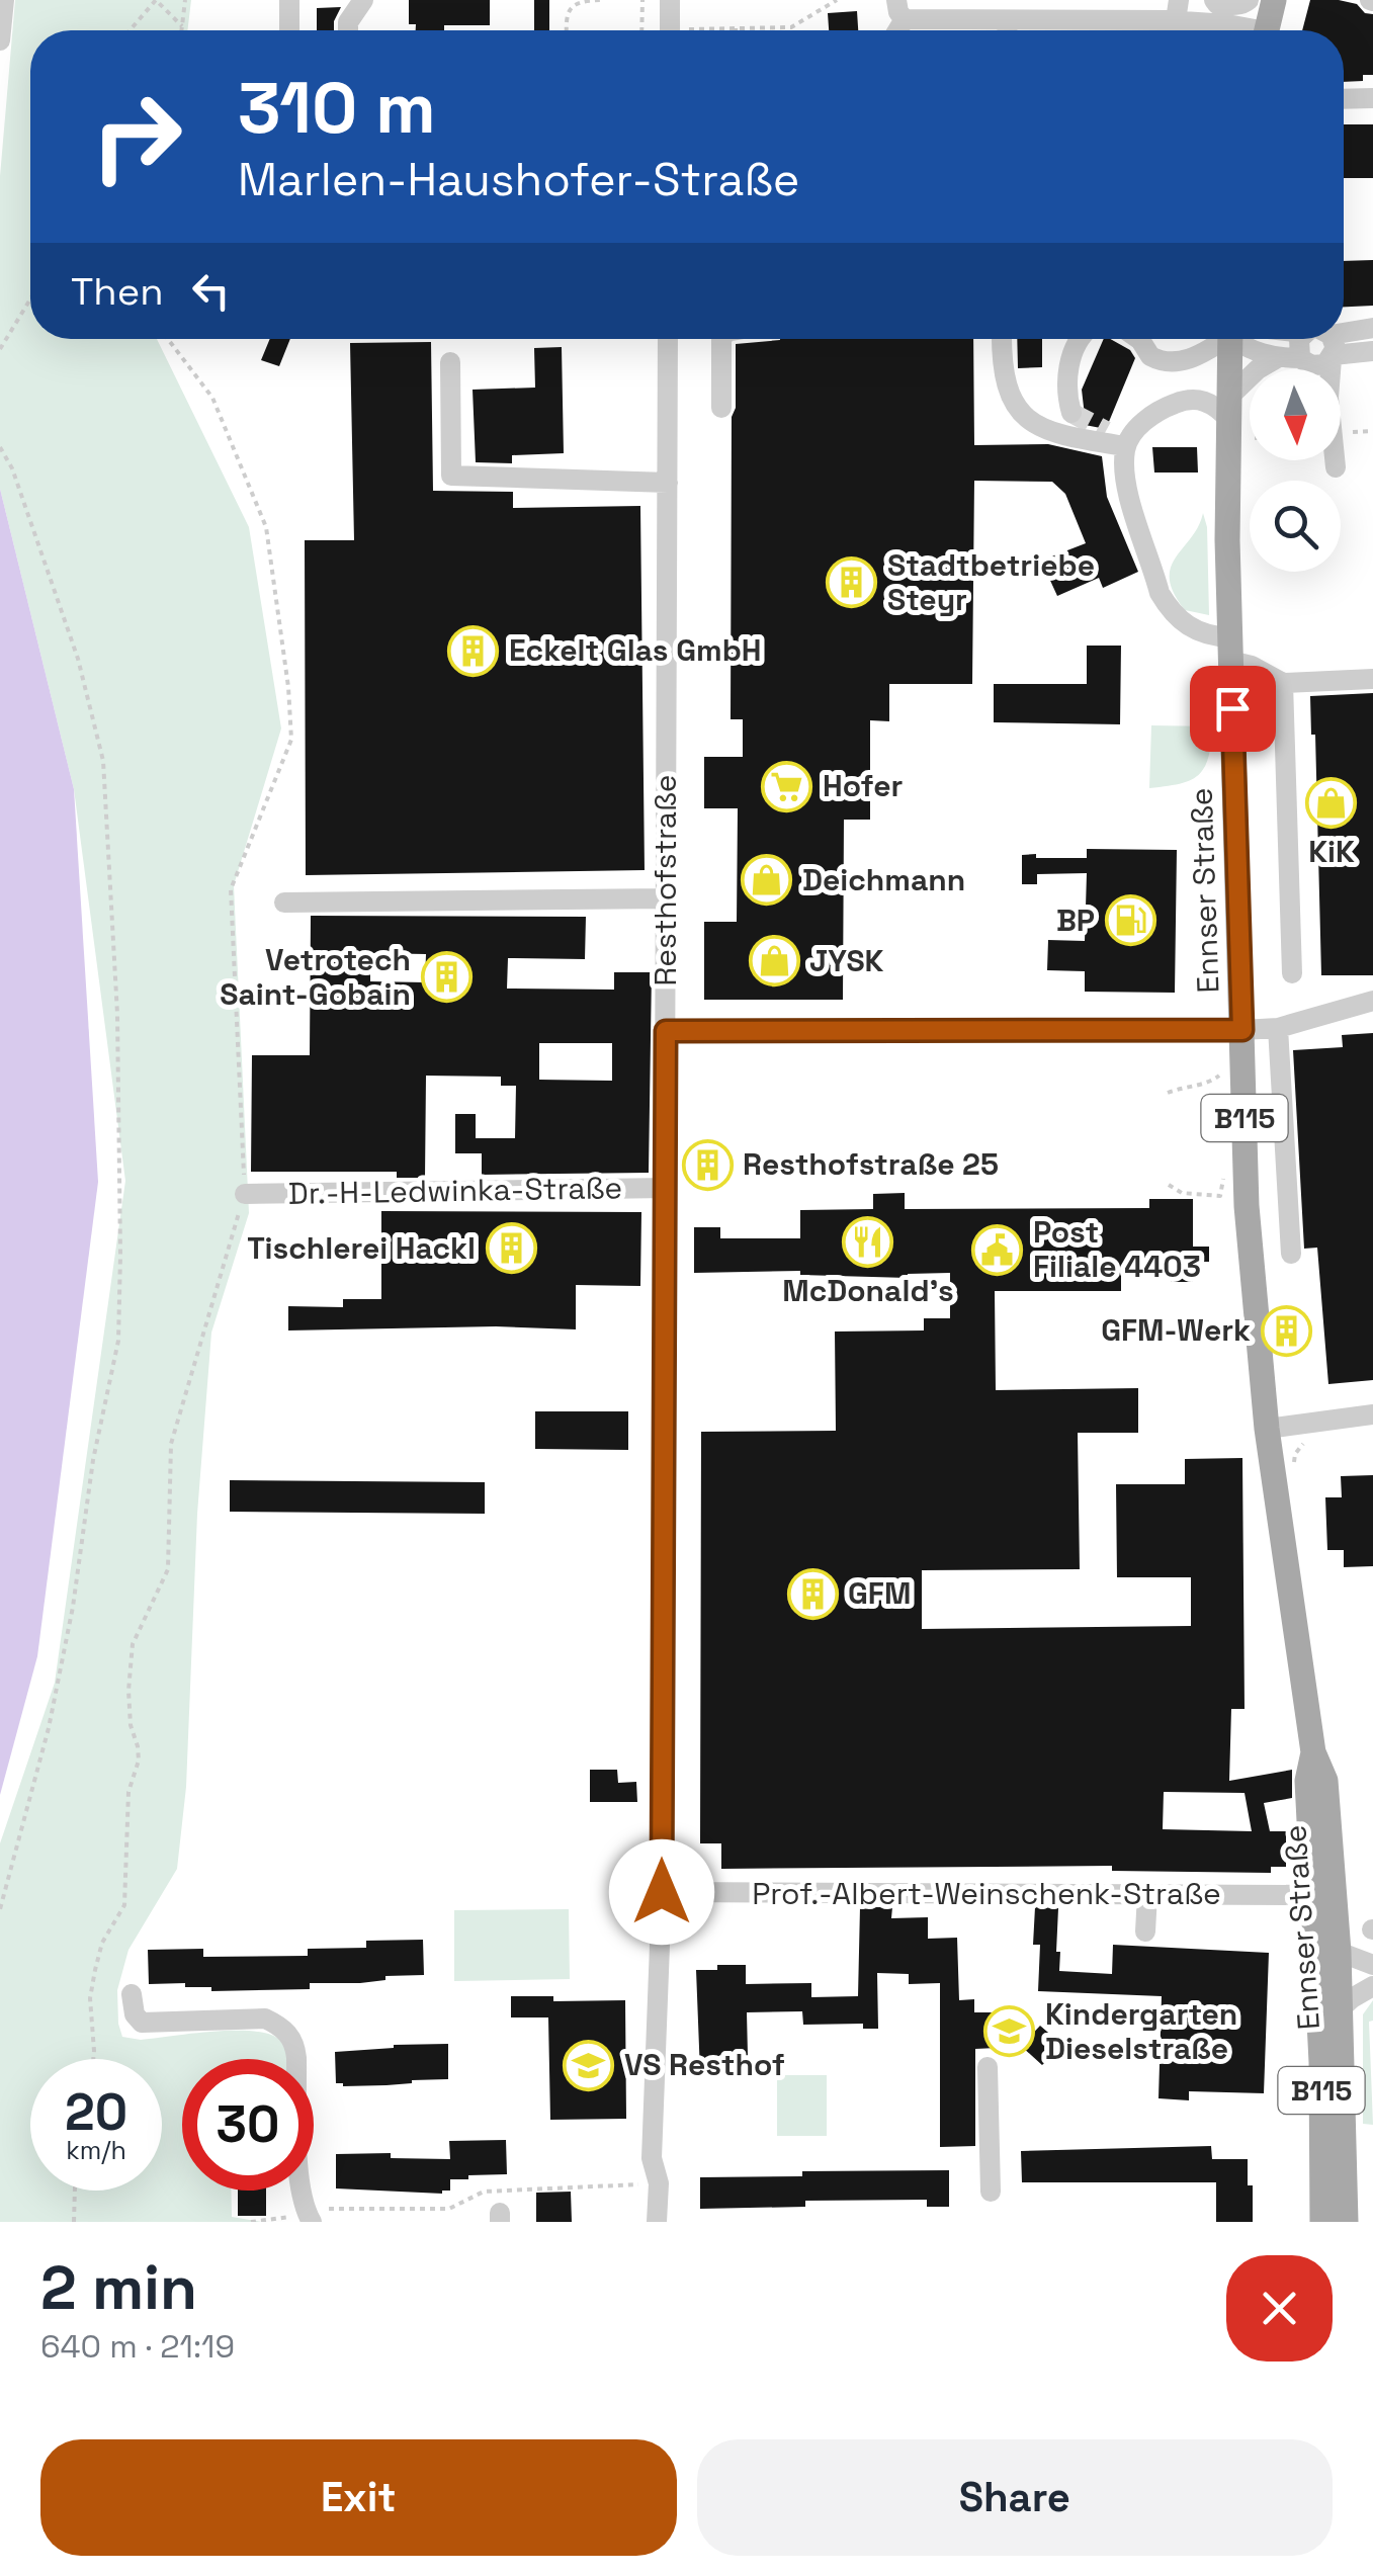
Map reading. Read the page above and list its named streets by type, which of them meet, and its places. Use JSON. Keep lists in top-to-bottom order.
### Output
{
  "streets": {
    "main road": ["Ennser Straße", "B115"],
    "street": ["Resthofstraße", "Dr.-H-Ledwinka-Straße", "Prof.-Albert-Weinschenk-Straße"]
  },
  "crossings": [
    ["Resthofstraße", "Dr.-H-Ledwinka-Straße"],
    ["Resthofstraße", "Prof.-Albert-Weinschenk-Straße"],
    ["Ennser Straße", "Prof.-Albert-Weinschenk-Straße"]
  ],
  "places": {
    "building": [
      "Stadtbetriebe Steyr",
      "Eckelt Glas GmbH",
      "Vetrotech Saint-Gobain",
      "Resthofstraße 25",
      "Tischlerei Hackl",
      "GFM-Werk",
      "GFM"
    ],
    "supermarket": ["Hofer"],
    "shop": ["KiK", "Deichmann", "JYSK"],
    "fuel station": ["BP"],
    "restaurant": ["McDonald's"],
    "public building": ["Post Filiale 4403"],
    "school or university": ["Kindergarten Dieselstraße", "VS Resthof"]
  },
  "north": "bottom",
  "page": {
    "turn": ["310 m", "Marlen-Haushofer-Straße"],
    "then": "Then",
    "speed": "20 km/h",
    "limit": "30",
    "heading": ["2 min", "640 m · 21:19"],
    "buttons": ["Exit", "Share"]
  }
}
